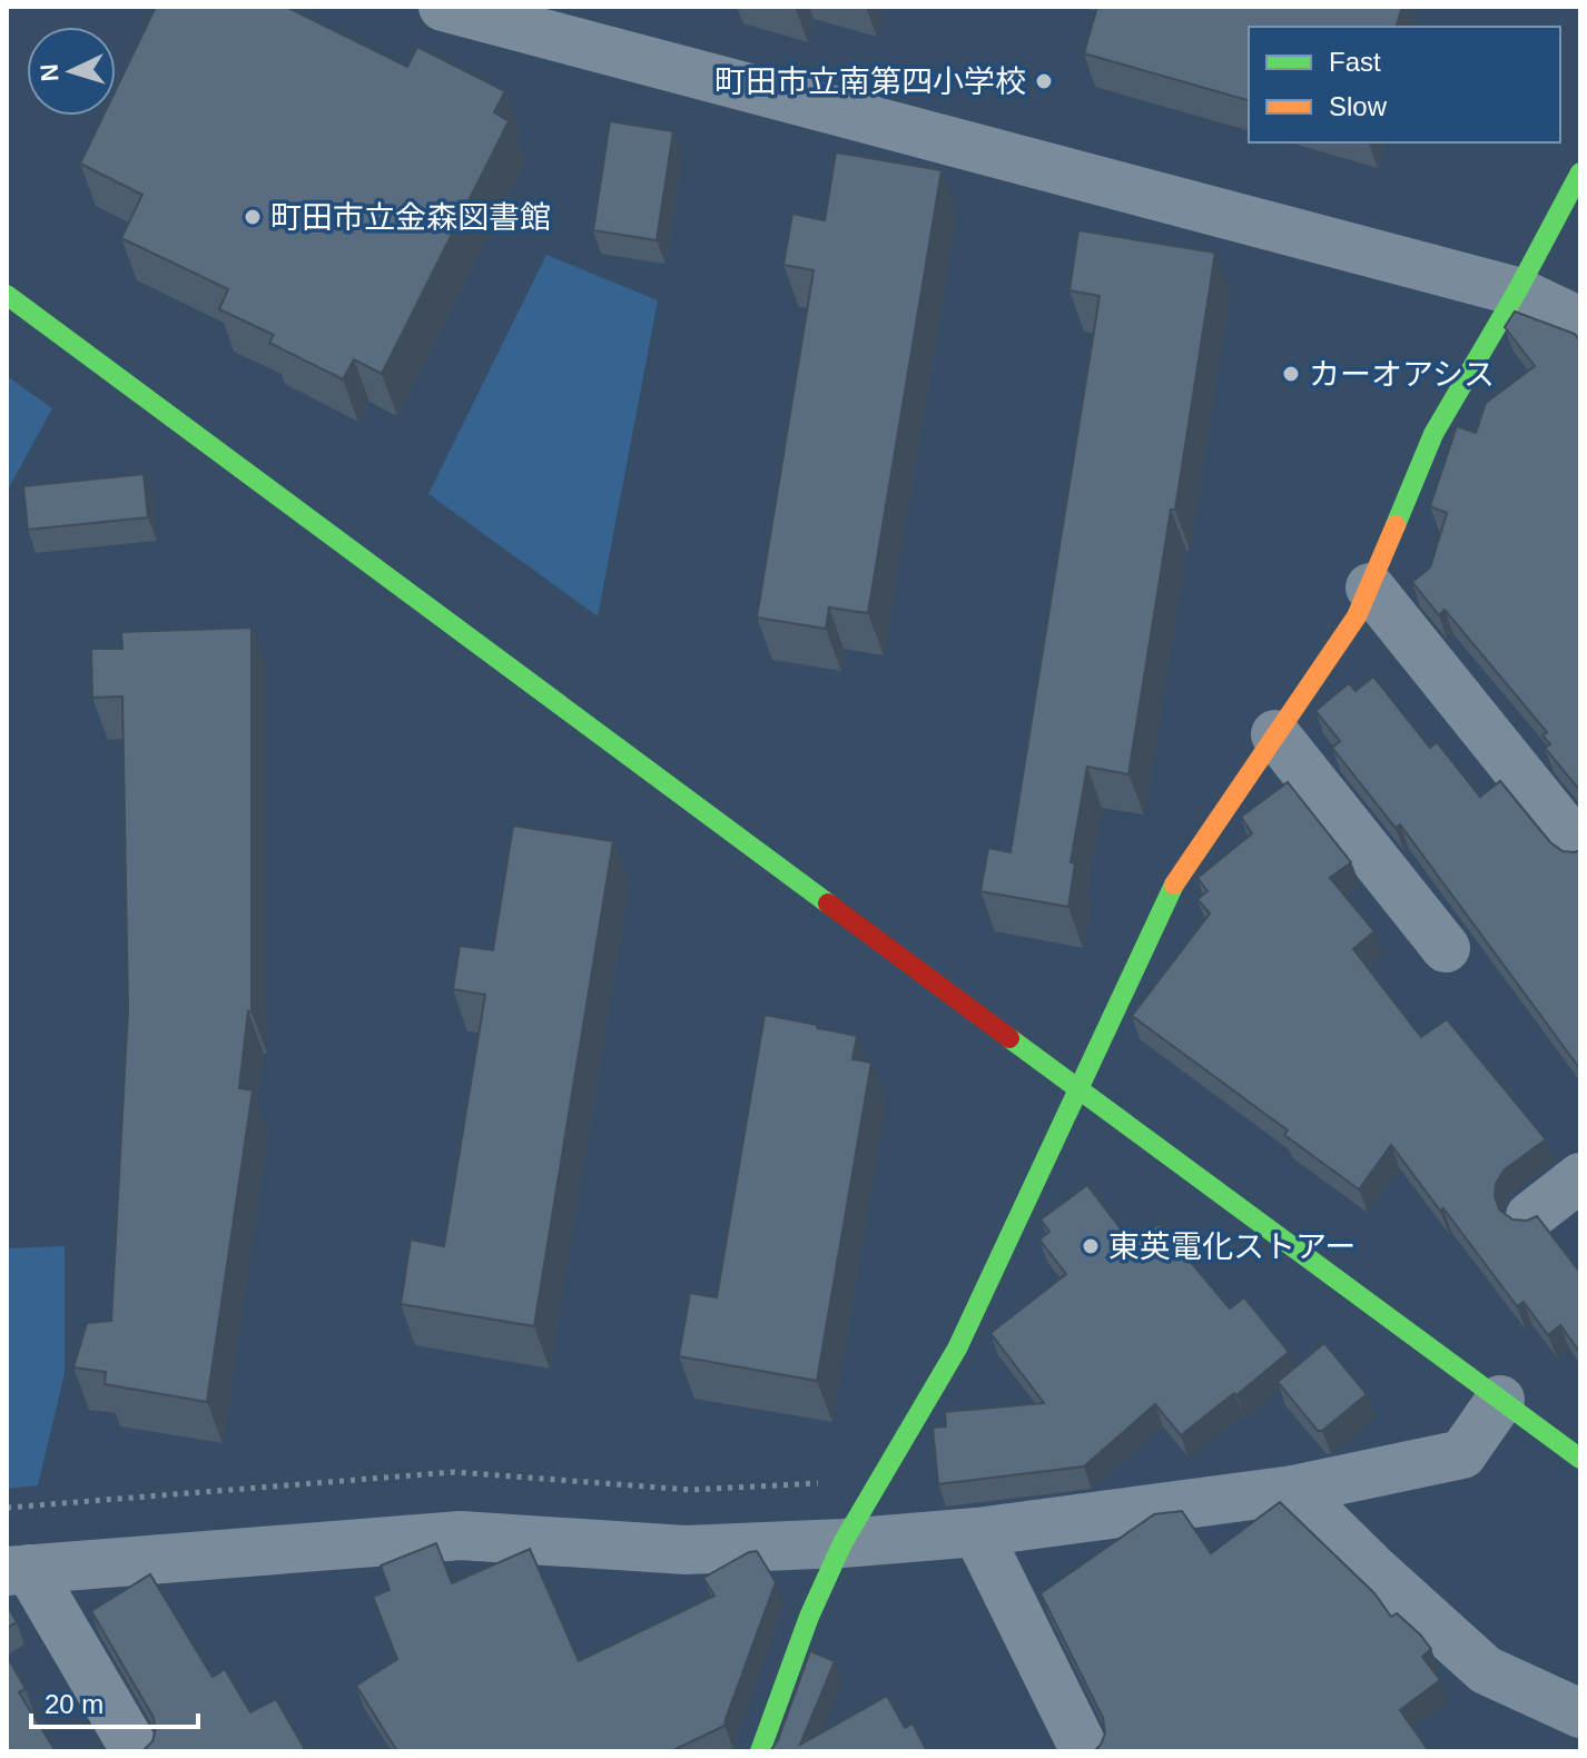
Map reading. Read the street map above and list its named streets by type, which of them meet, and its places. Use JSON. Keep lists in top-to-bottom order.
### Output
{
  "places": [
    "町田市立南第四小学校",
    "町田市立金森図書館",
    "カーオアシス",
    "東英電化ストアー"
  ],
  "legend": ["Fast", "Slow"],
  "scale_bar": "20 m",
  "north": "left"
}
